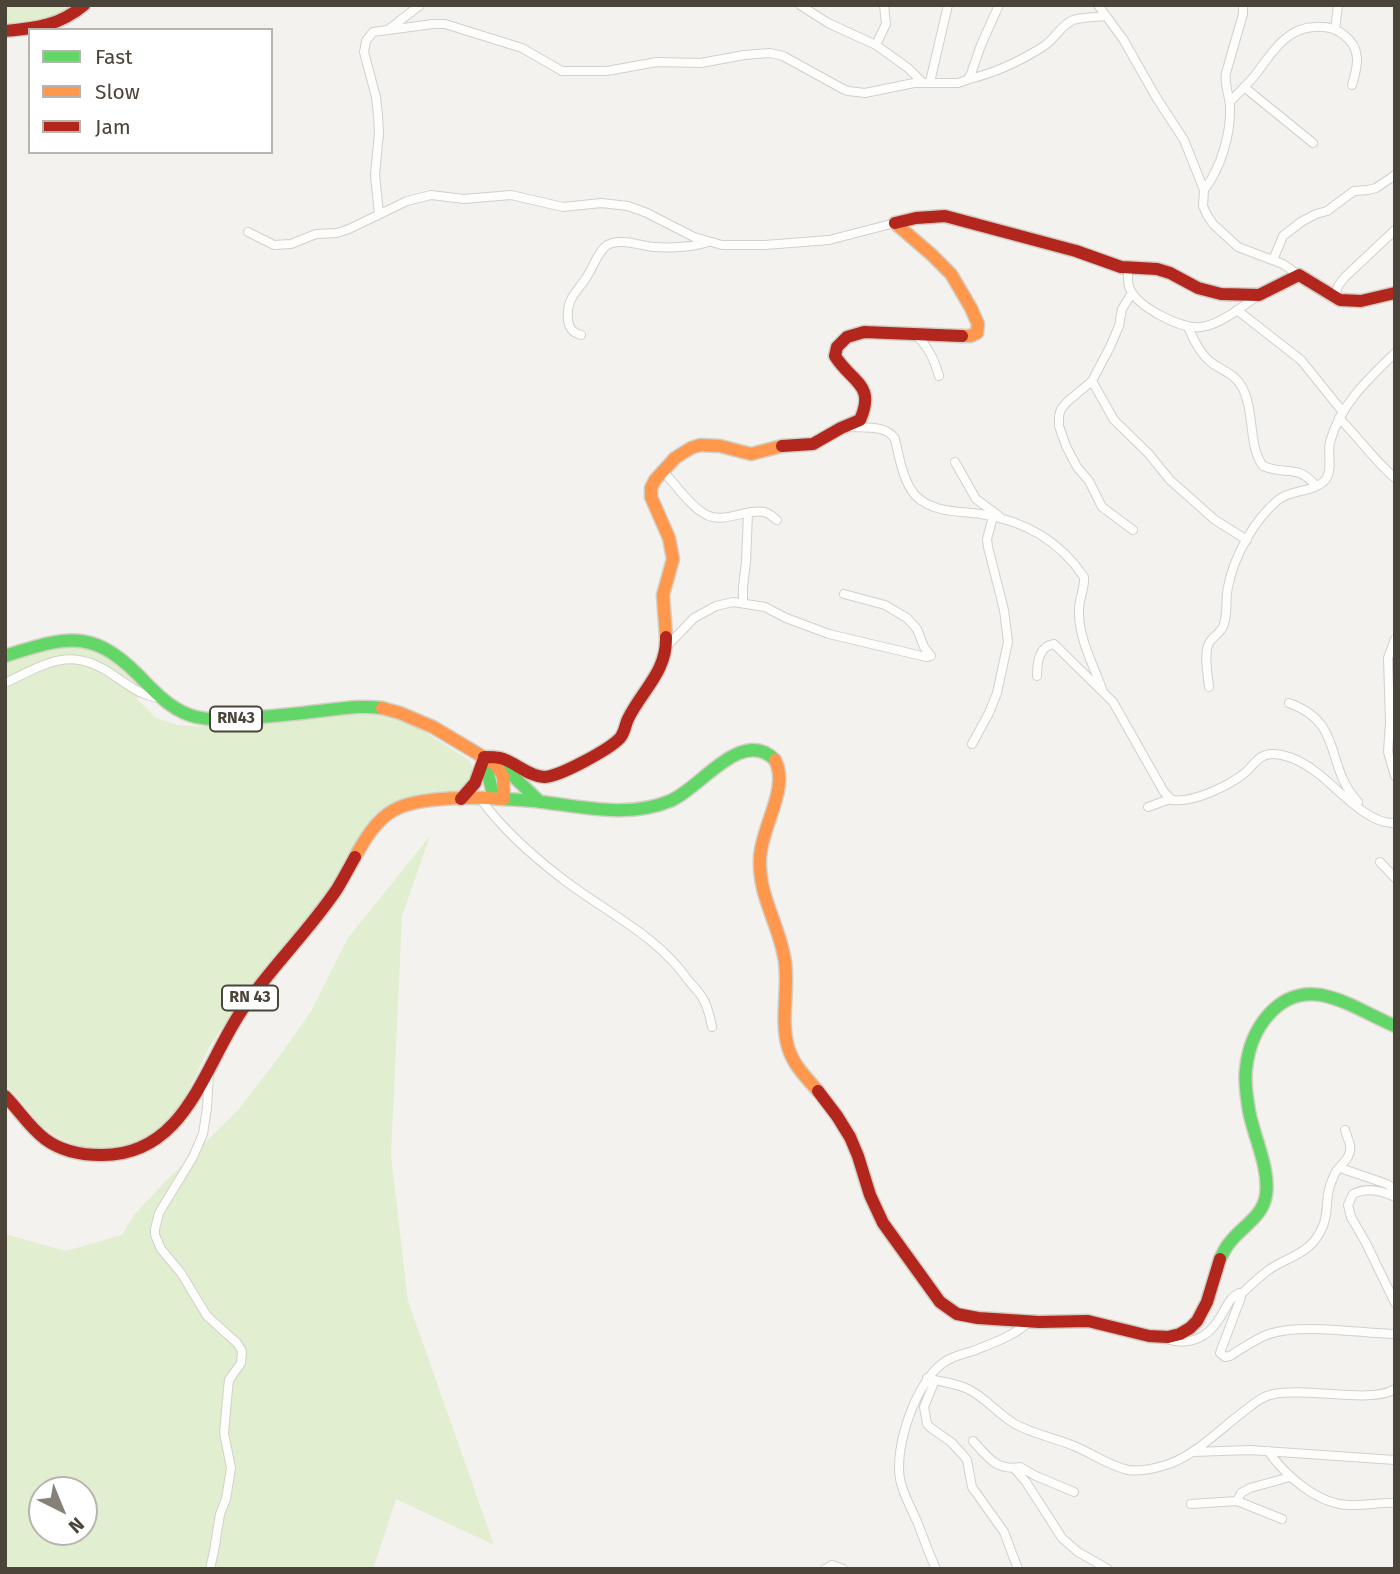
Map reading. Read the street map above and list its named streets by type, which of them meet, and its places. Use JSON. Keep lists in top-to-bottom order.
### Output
{
  "streets": {
    "main road": ["RN43", "RN 43"]
  },
  "legend": ["Fast", "Slow", "Jam"],
  "north": "bottom right"
}
